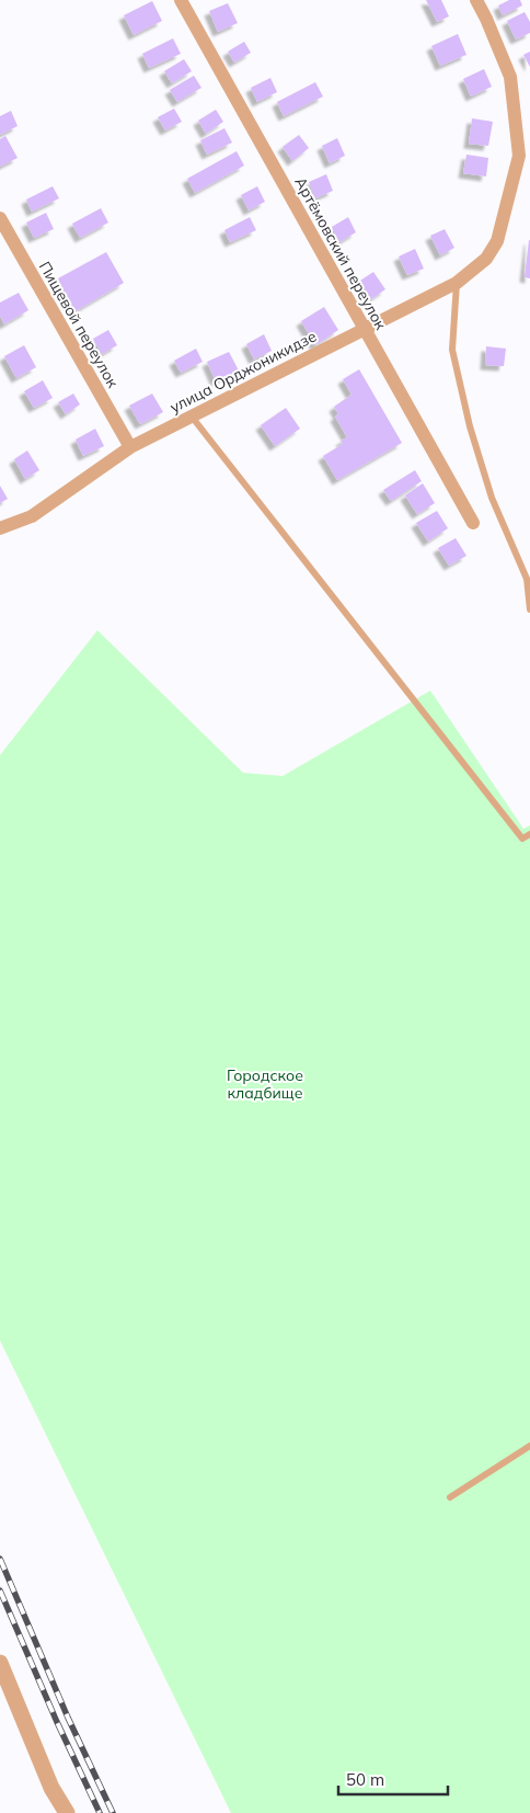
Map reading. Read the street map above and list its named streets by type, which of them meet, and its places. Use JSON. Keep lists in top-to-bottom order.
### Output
{
  "streets": {
    "street": ["Артёмовский переулок", "Пищевой переулок", "улица Орджоникидзе"]
  },
  "crossings": [
    ["Артёмовский переулок", "улица Орджоникидзе"],
    ["Пищевой переулок", "улица Орджоникидзе"]
  ],
  "parks": ["Городское кладбище"],
  "scale_bar": "50 m"
}
